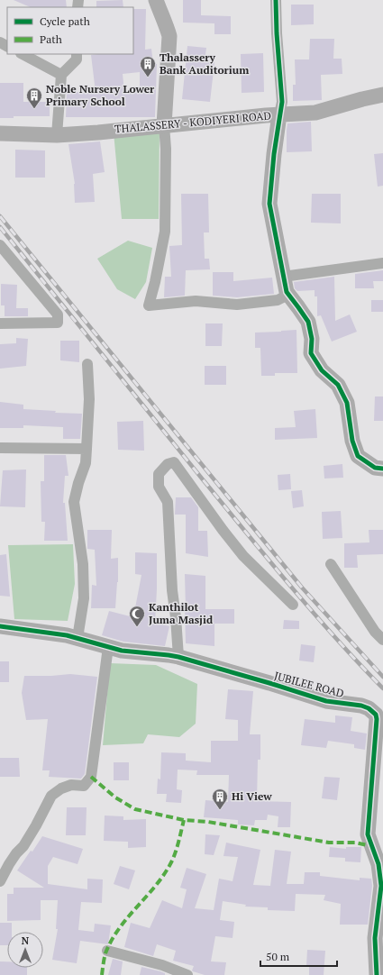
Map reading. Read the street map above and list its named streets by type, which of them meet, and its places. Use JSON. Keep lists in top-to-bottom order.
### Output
{
  "streets": {
    "street": ["THALASSERY - KODIYERI ROAD", "JUBILEE ROAD"]
  },
  "places": {
    "building": ["Thalassery Bank Auditorium", "Noble Nursery Lower Primary School", "Hi View"],
    "mosque": ["Kanthilot Juma Masjid"]
  },
  "legend": ["Cycle path", "Path"],
  "scale_bar": "50 m",
  "north": "top"
}
